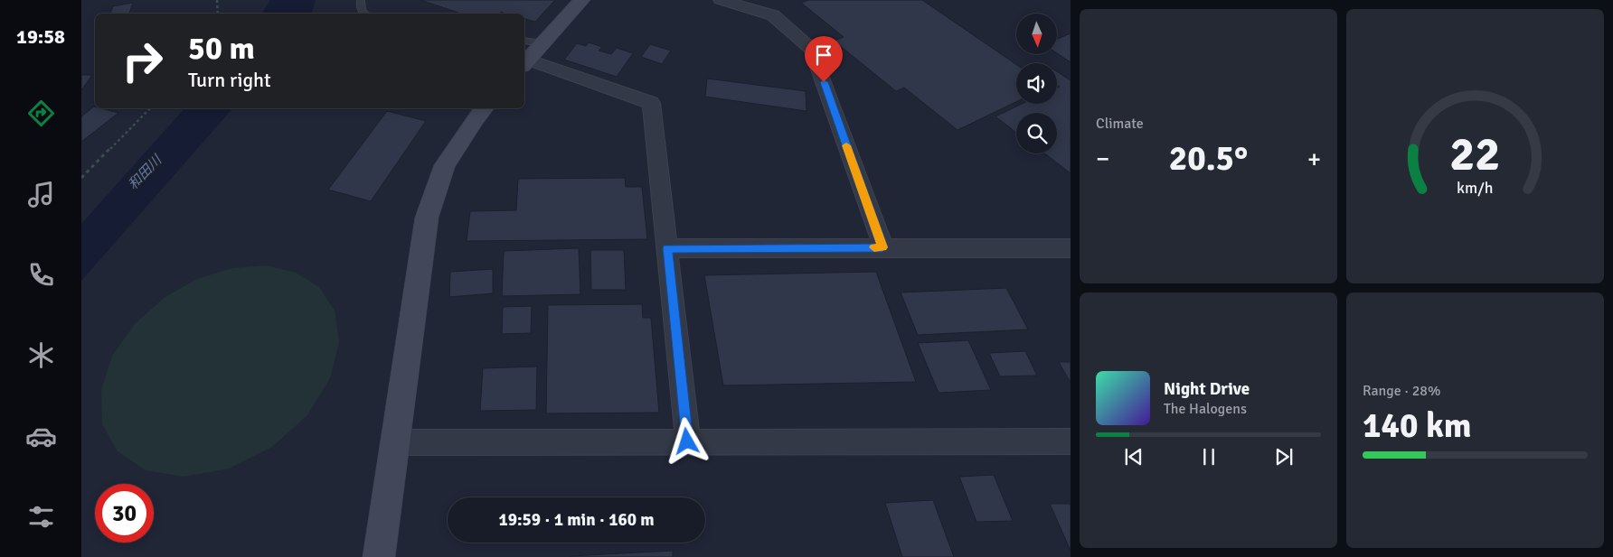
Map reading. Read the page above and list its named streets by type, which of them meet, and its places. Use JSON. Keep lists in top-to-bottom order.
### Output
{
  "water": ["和田川"],
  "north": "bottom",
  "page": {
    "tabs": "19:58",
    "tile": [
      "Climate",
      ["Range · 28%", "140 km"]
    ],
    "turn": ["50 m", "Turn right"],
    "heat": ["−", "20.5°", "+"],
    "song": ["Night Drive", "The Halogens"],
    "limit": "30",
    "trip": "19:59 · 1 min · 160 m",
    "gauge": ["22", "km/h"]
  }
}
